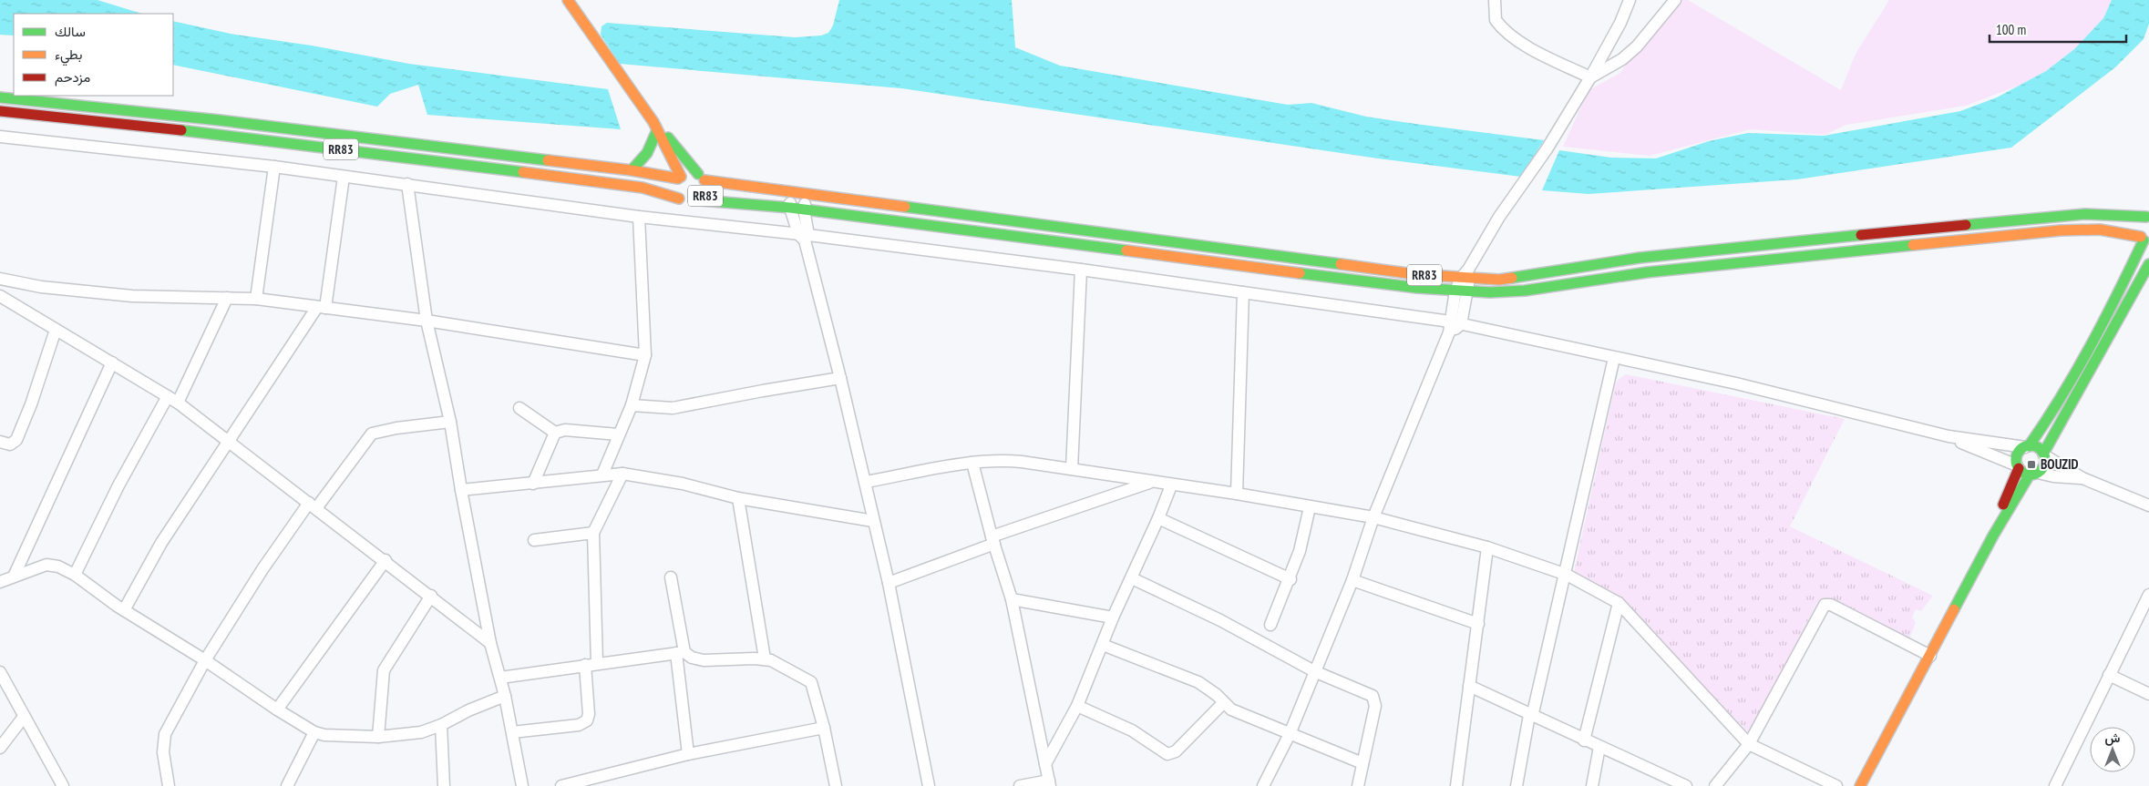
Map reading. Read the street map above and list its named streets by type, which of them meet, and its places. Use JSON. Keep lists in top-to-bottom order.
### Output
{
  "streets": {
    "main road": ["RR83"]
  },
  "places": {
    "transit": ["BOUZID"]
  },
  "legend": ["سالك", "بطيء", "مزدحم"],
  "scale_bar": "100 m",
  "north": "top"
}
